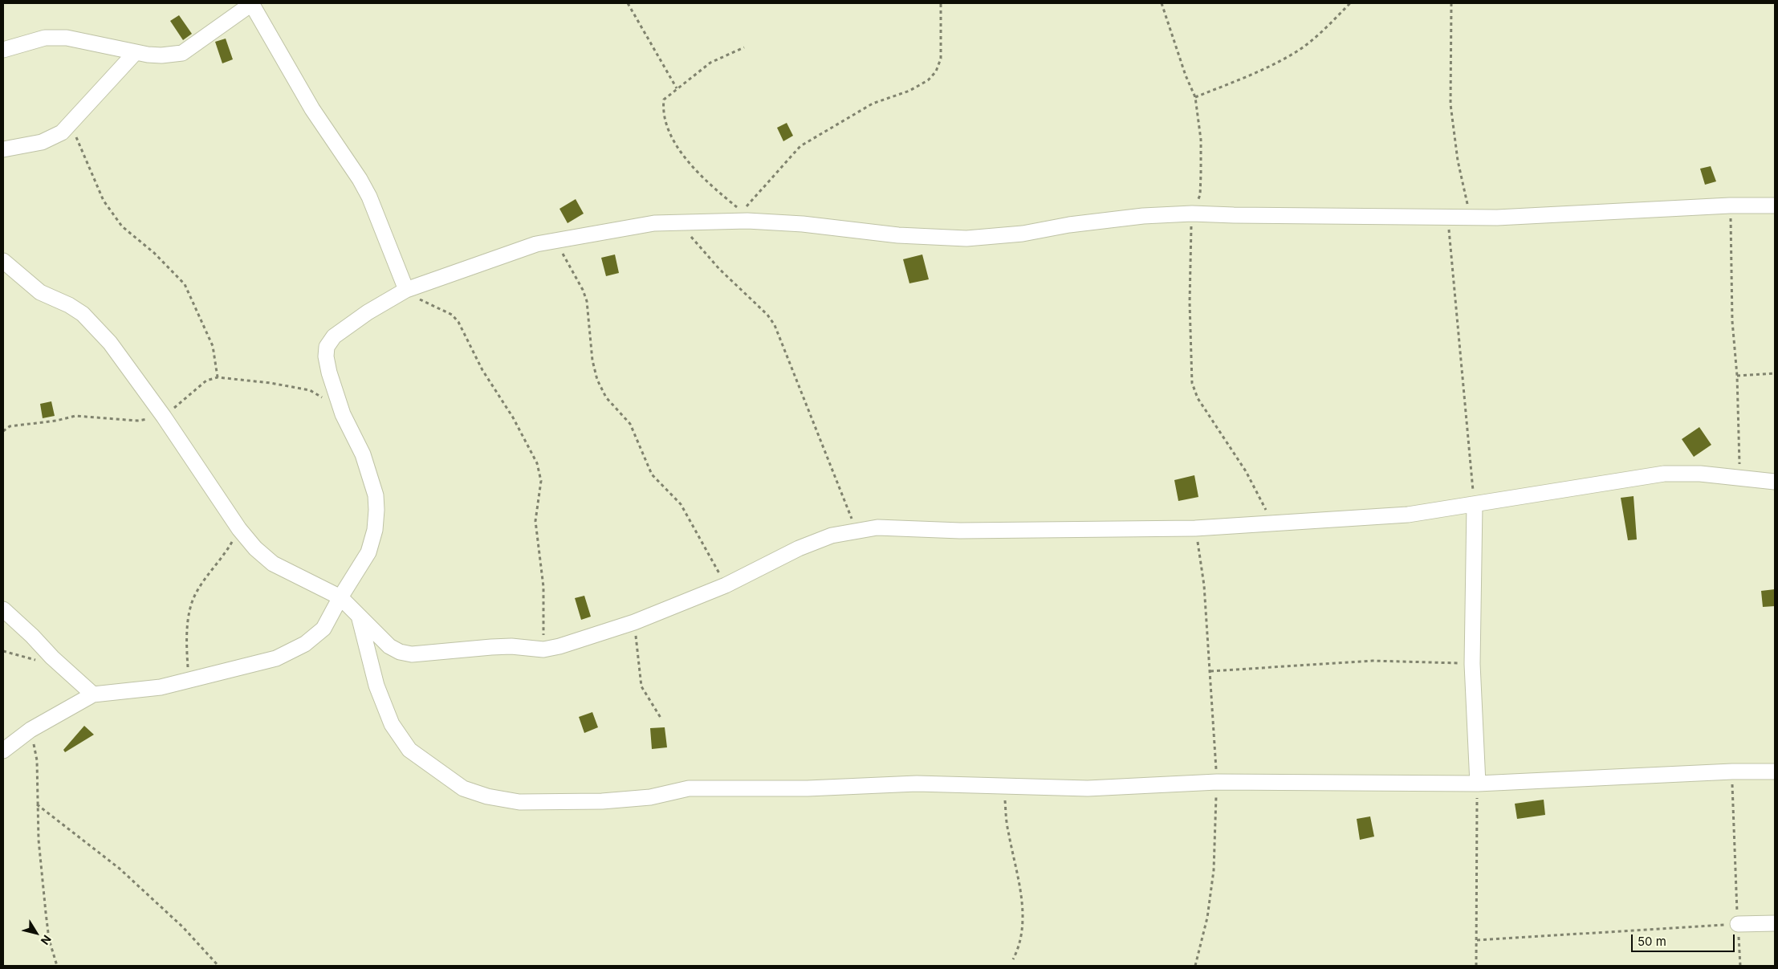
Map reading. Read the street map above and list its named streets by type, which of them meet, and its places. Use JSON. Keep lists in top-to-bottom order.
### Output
{
  "scale_bar": "50 m",
  "north": "bottom right"
}
